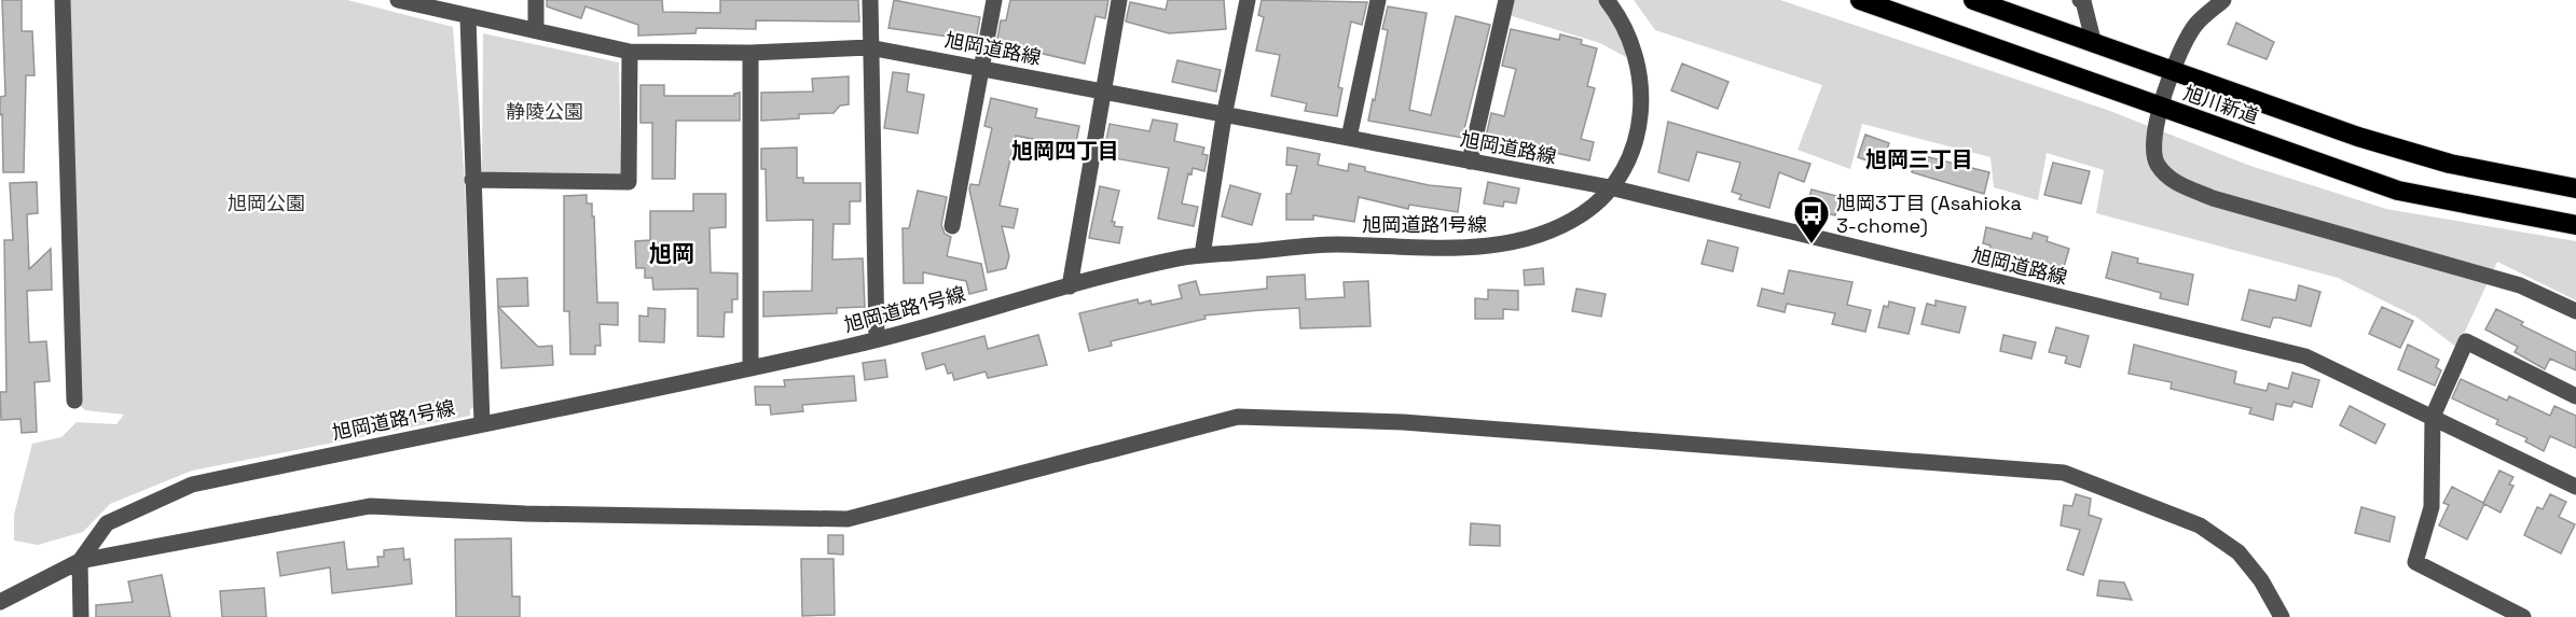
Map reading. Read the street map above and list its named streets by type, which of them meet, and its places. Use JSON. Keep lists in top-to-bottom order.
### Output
{
  "streets": {
    "highway": ["旭川新道"],
    "street": ["旭岡道路線", "旭岡道路1号線"]
  },
  "crossings": [
    ["旭岡道路線", "旭岡道路1号線"]
  ],
  "districts": ["旭岡四丁目", "旭岡三丁目", "旭岡"],
  "parks": ["静陵公園", "旭岡公園"],
  "places": {
    "bus stop": ["旭岡3丁目 (Asahioka 3-chome)"]
  }
}
